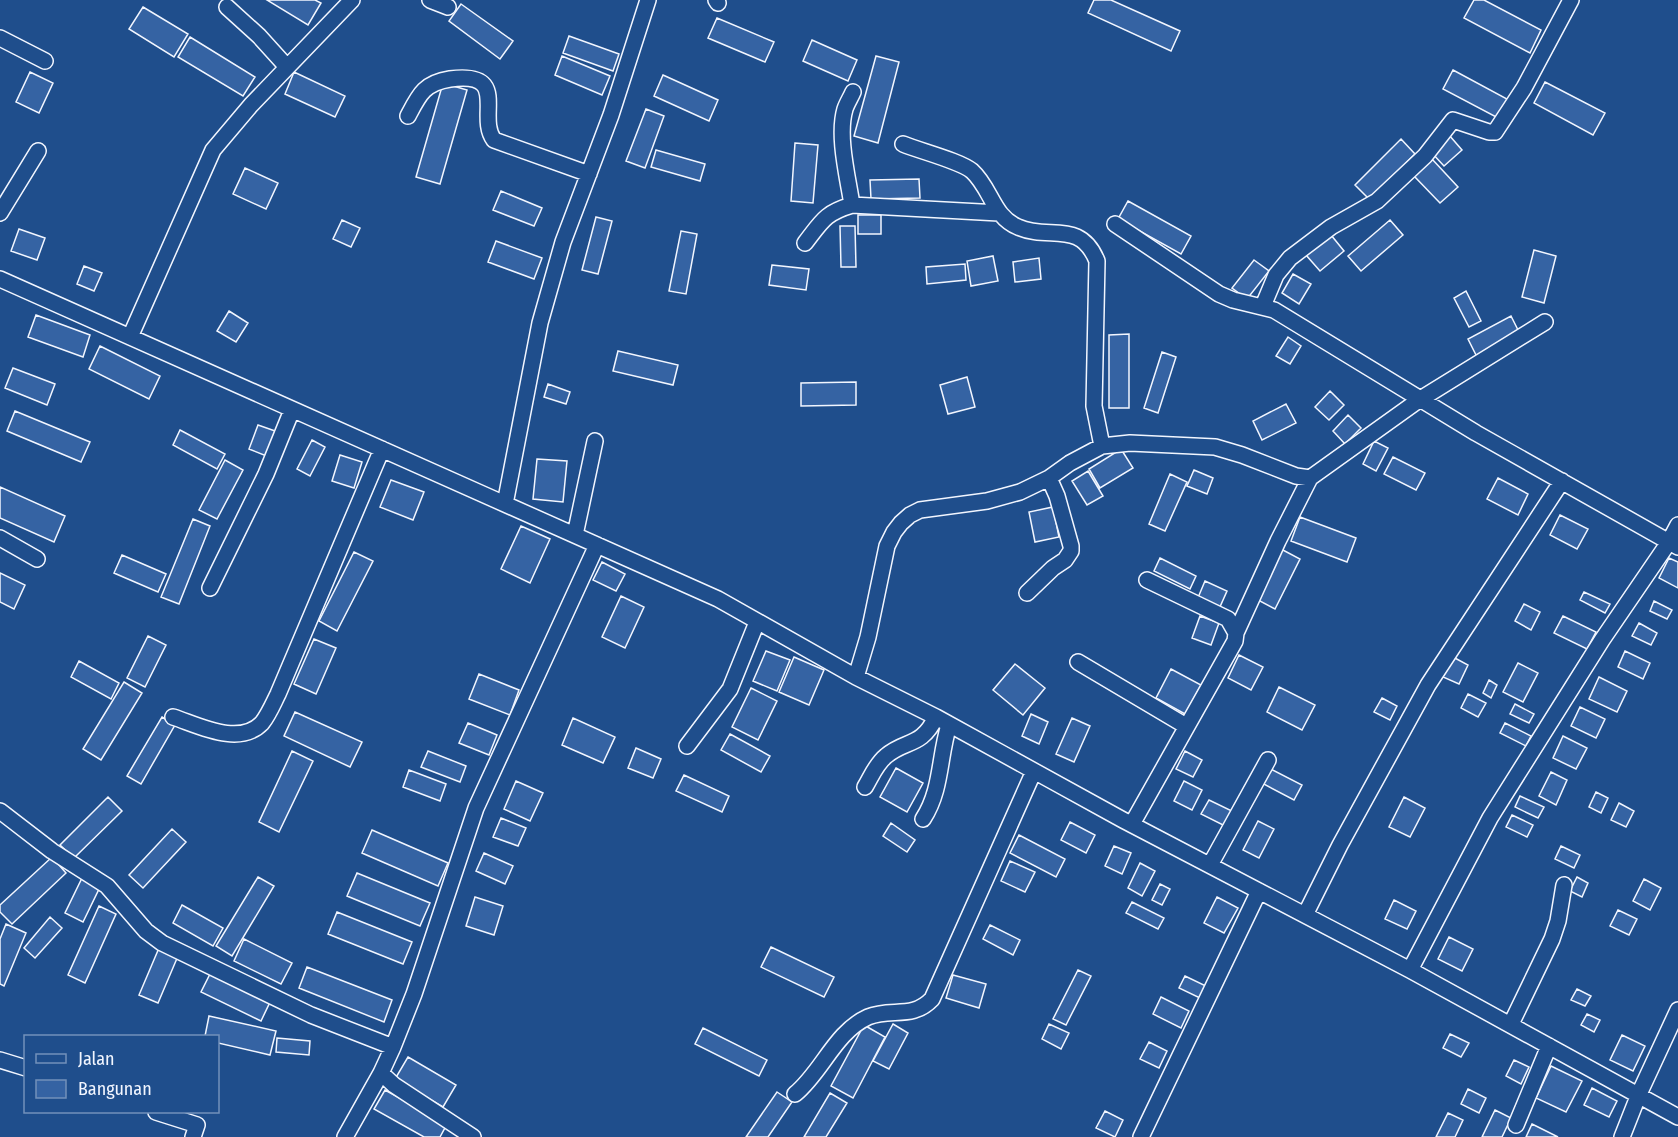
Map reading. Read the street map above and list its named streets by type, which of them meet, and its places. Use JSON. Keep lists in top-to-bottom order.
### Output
{
  "legend": ["Jalan", "Bangunan"]
}
